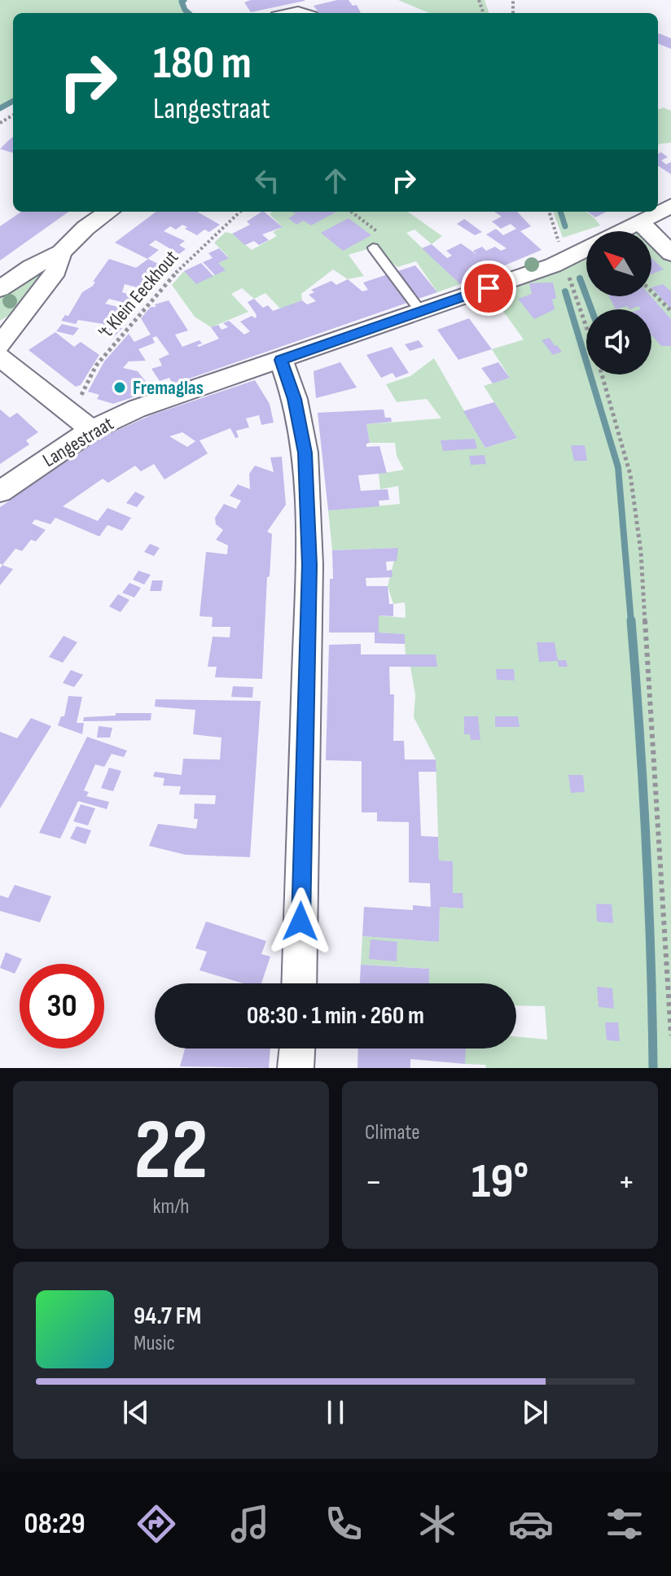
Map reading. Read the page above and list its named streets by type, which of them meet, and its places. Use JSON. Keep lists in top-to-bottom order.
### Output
{
  "streets": {
    "street": ["Langestraat"],
    "path": ["'t Klein Eeckhout"]
  },
  "places": ["Fremaglas"],
  "north": "top left",
  "page": {
    "turn": ["180 m", "Langestraat"],
    "limit": "30",
    "trip": "08:30 · 1 min · 260 m",
    "tile": [
      ["22", "km/h"],
      "Climate"
    ],
    "heat": ["−", "19°", "+"],
    "song": ["94.7 FM", "Music"],
    "tabs": "08:29"
  }
}
